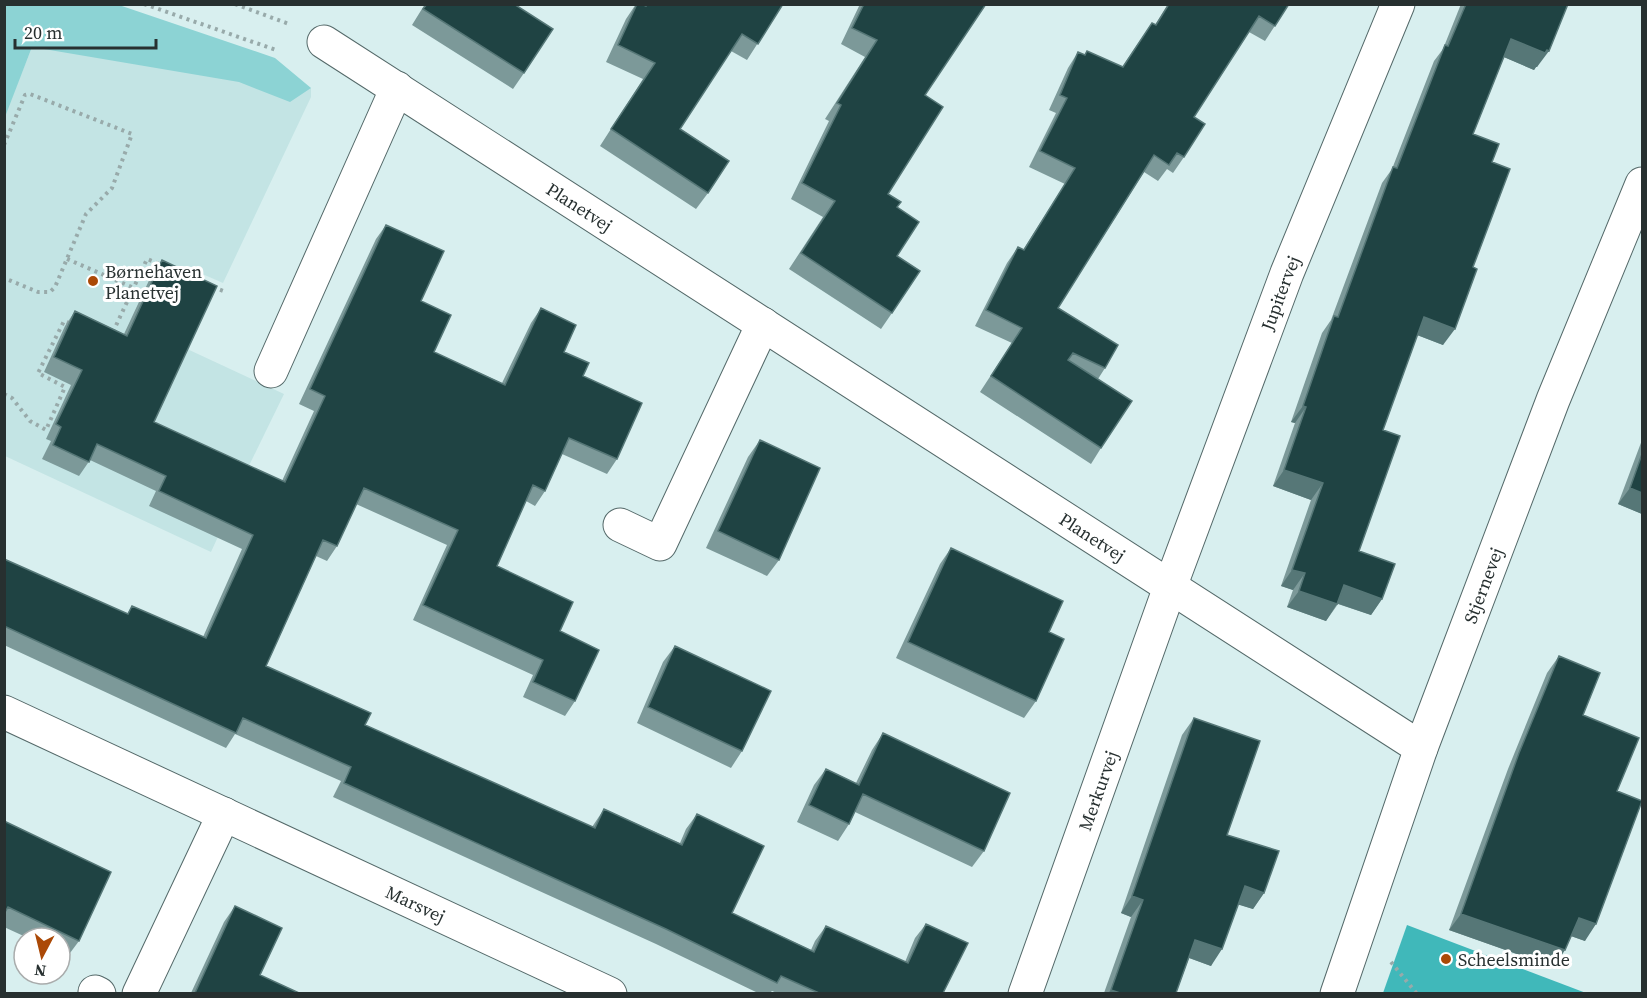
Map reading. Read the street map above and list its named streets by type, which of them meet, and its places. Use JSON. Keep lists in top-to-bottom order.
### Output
{
  "streets": {
    "street": [
      "Planetvej",
      "Jupitervej",
      "Stjernevej",
      "Merkurvej",
      "Marsvej"
    ]
  },
  "crossings": [
    ["Planetvej", "Jupitervej"],
    ["Planetvej", "Stjernevej"],
    ["Planetvej", "Merkurvej"],
    ["Jupitervej", "Merkurvej"]
  ],
  "places": ["Børnehaven Planetvej", "Scheelsminde"],
  "scale_bar": "20 m",
  "north": "bottom"
}
